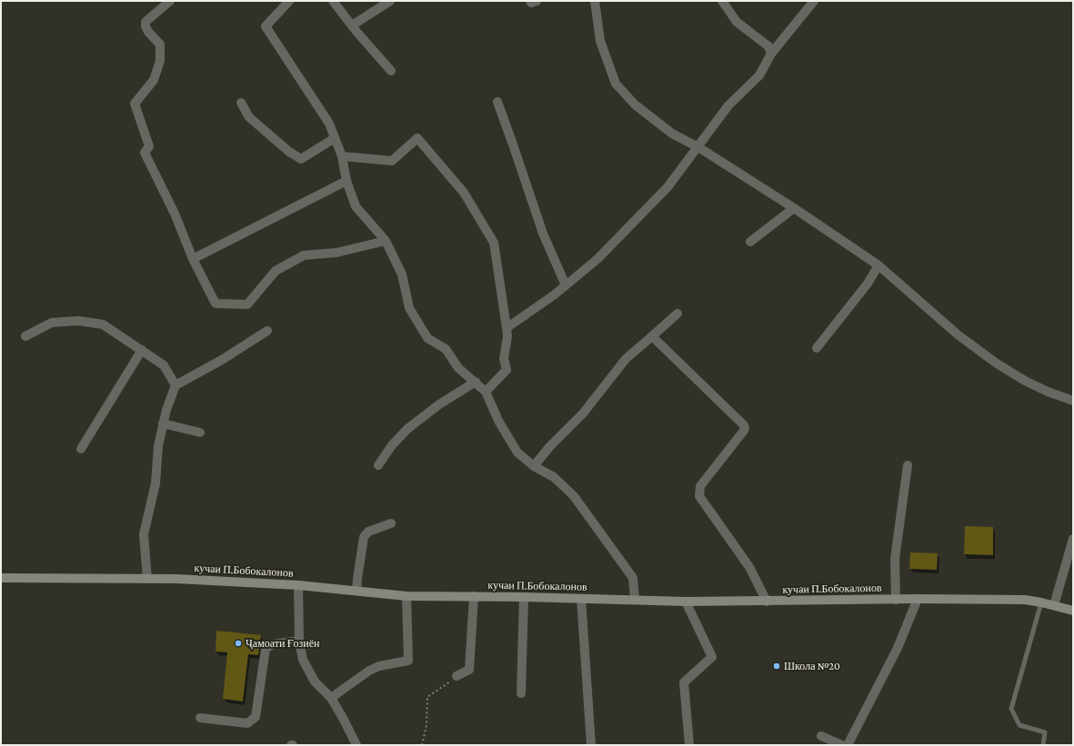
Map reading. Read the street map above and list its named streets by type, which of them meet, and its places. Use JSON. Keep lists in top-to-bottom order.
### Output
{
  "streets": {
    "main road": ["кучаи П.Бобокалонов"]
  },
  "places": ["Ҷамоати Ғозиён", "Школа №20"]
}
